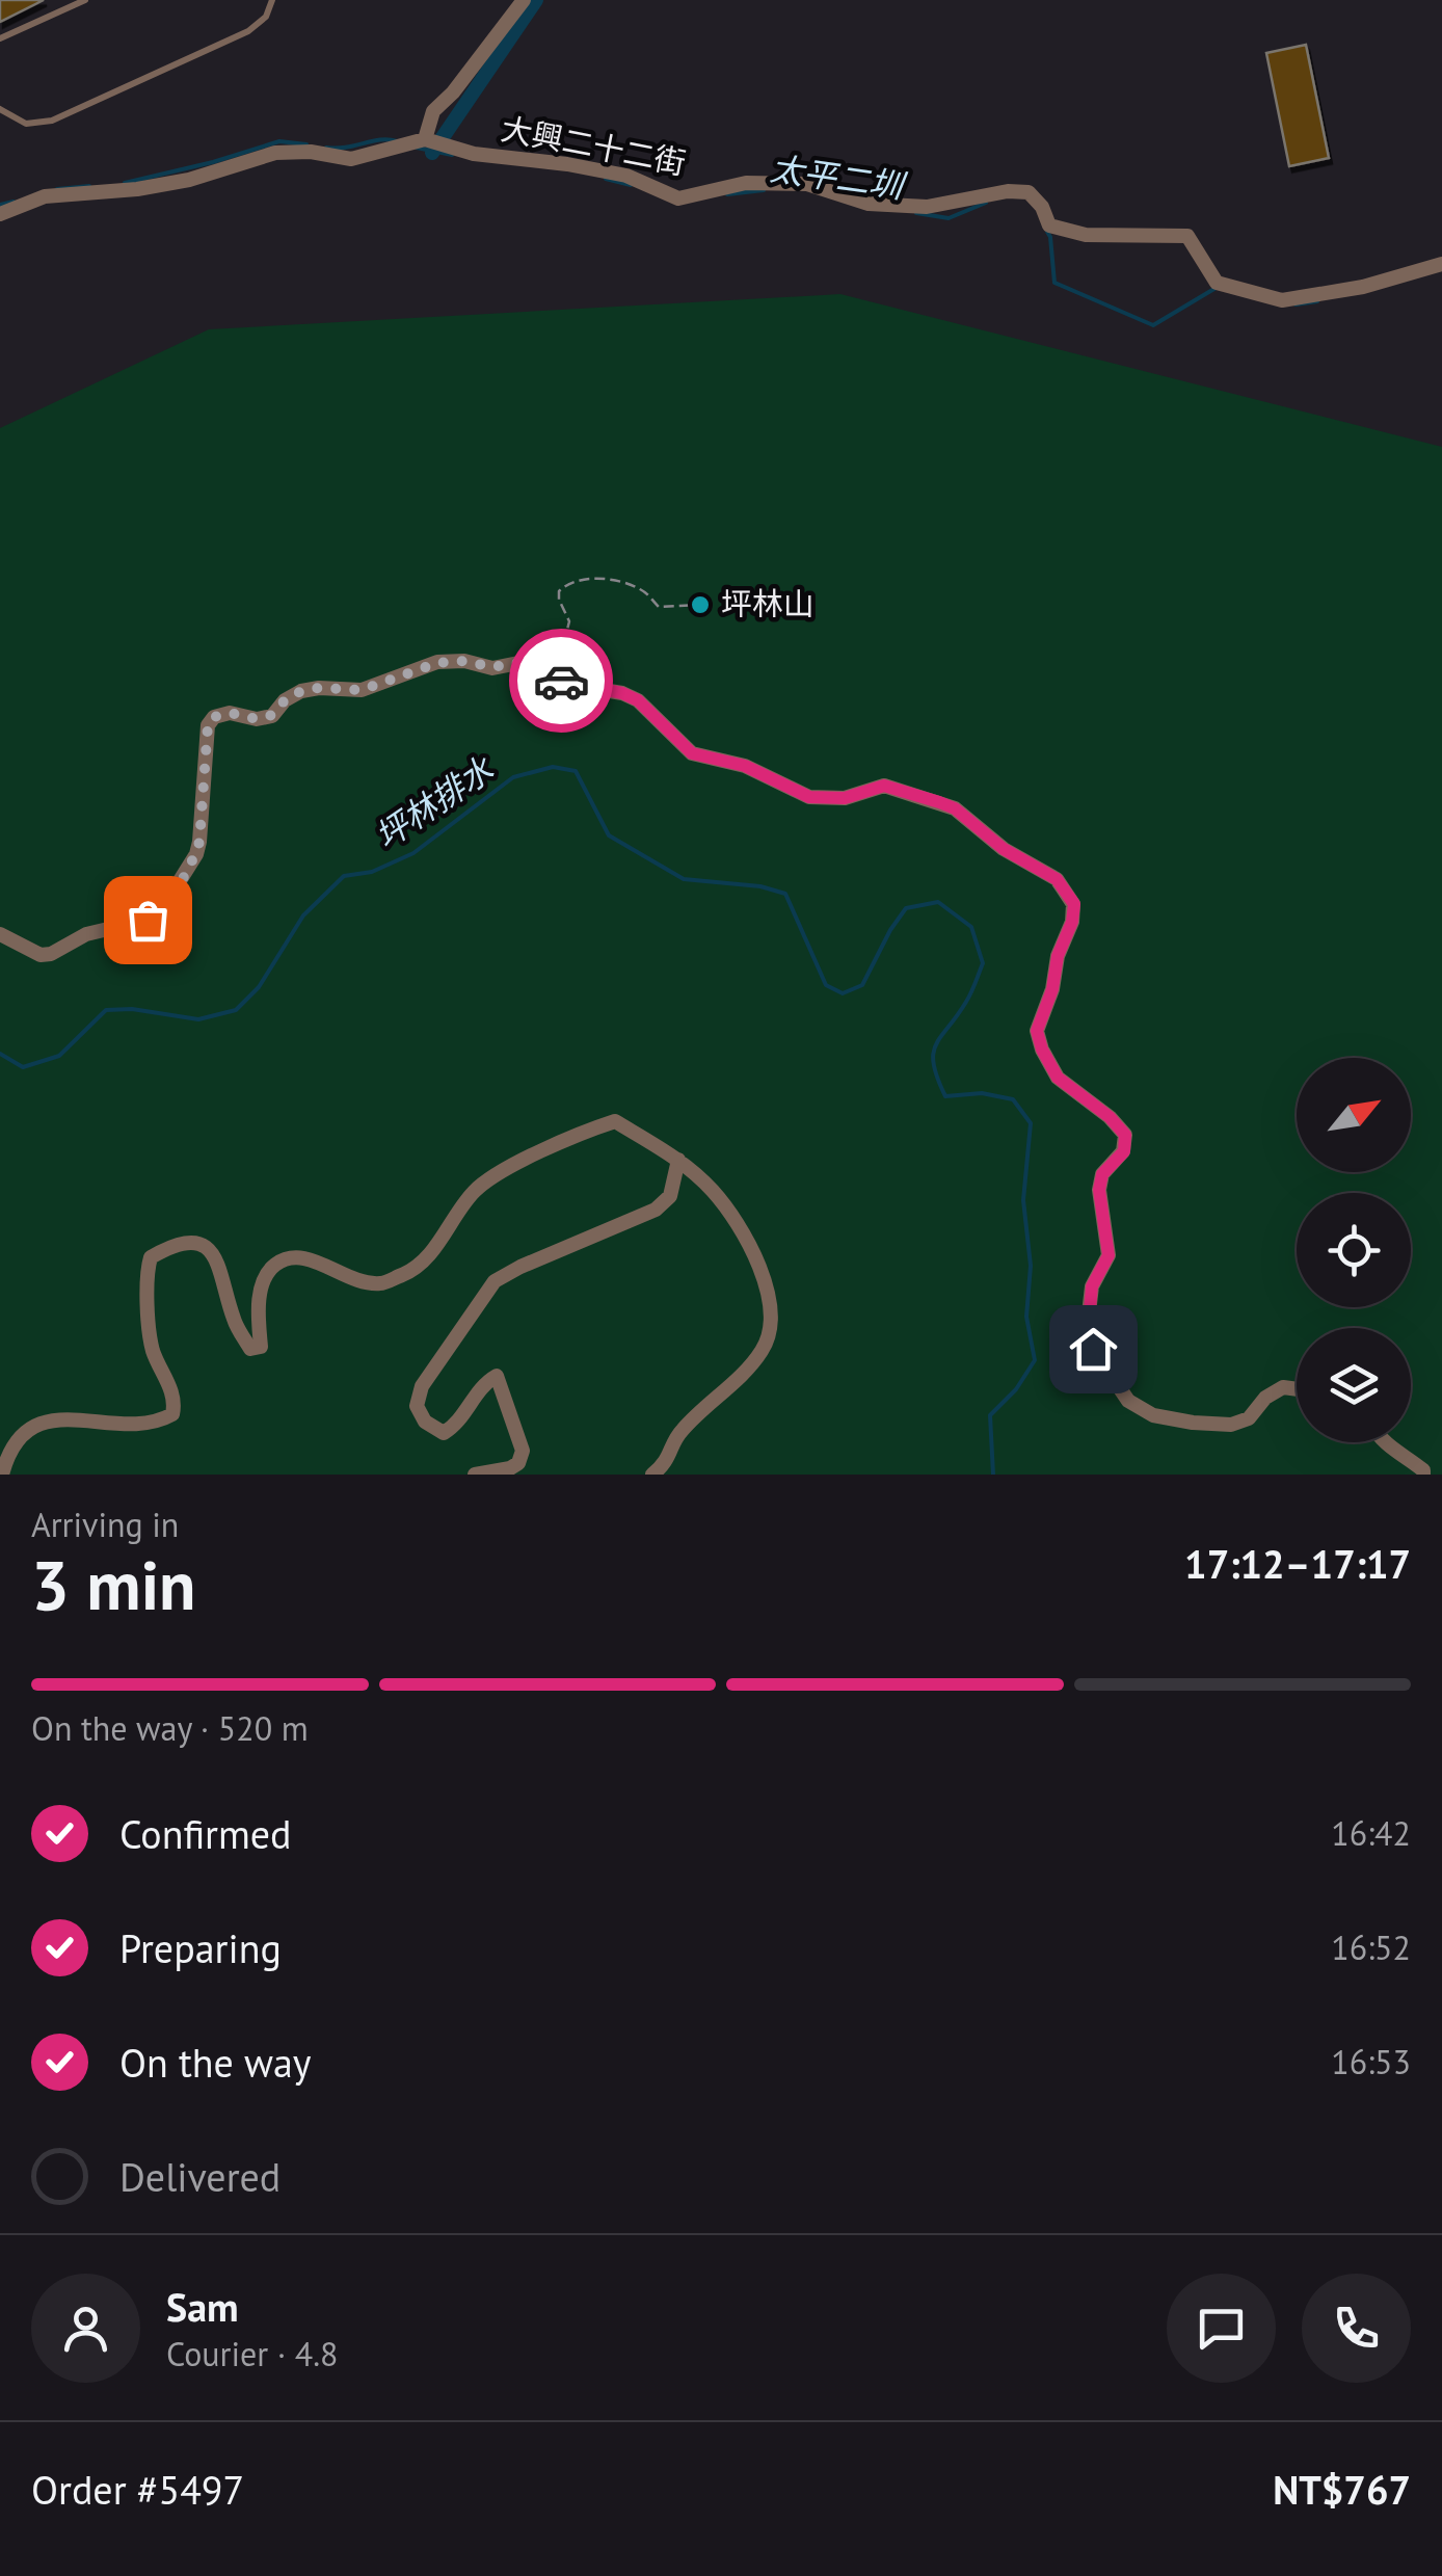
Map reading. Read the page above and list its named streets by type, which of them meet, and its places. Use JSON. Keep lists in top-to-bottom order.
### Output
{
  "streets": {
    "street": ["大興二十二街"]
  },
  "water": ["太平二圳", "坪林排水"],
  "places": ["坪林山"],
  "north": "top right",
  "page": {
    "heading": ["3 min", "Arriving in", "17:12–17:17"],
    "panel": [
      "Sam",
      "Courier · 4.8",
      "Order #5497",
      "NT$767"
    ],
    "bar": "On the way · 520 m",
    "list": [
      ["Confirmed", "16:42"],
      ["Preparing", "16:52"],
      ["On the way", "16:53"],
      "Delivered"
    ]
  }
}
